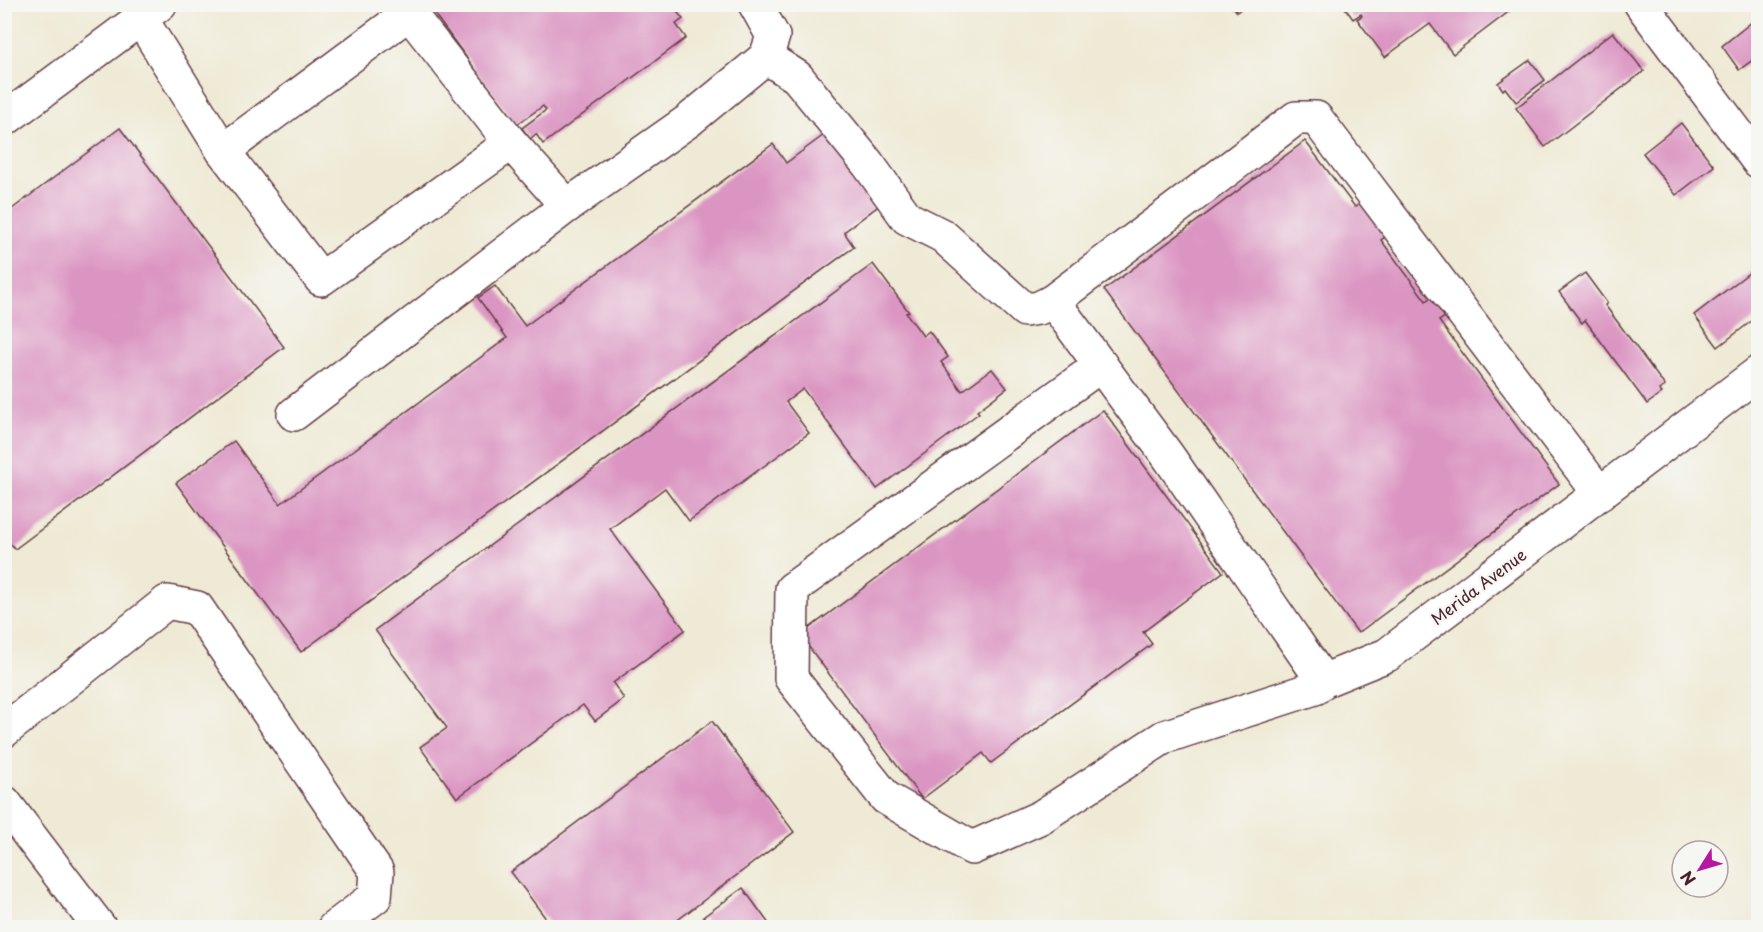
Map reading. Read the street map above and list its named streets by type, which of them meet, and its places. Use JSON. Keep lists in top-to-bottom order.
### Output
{
  "streets": {
    "street": ["Merida Avenue"]
  },
  "north": "bottom left"
}
